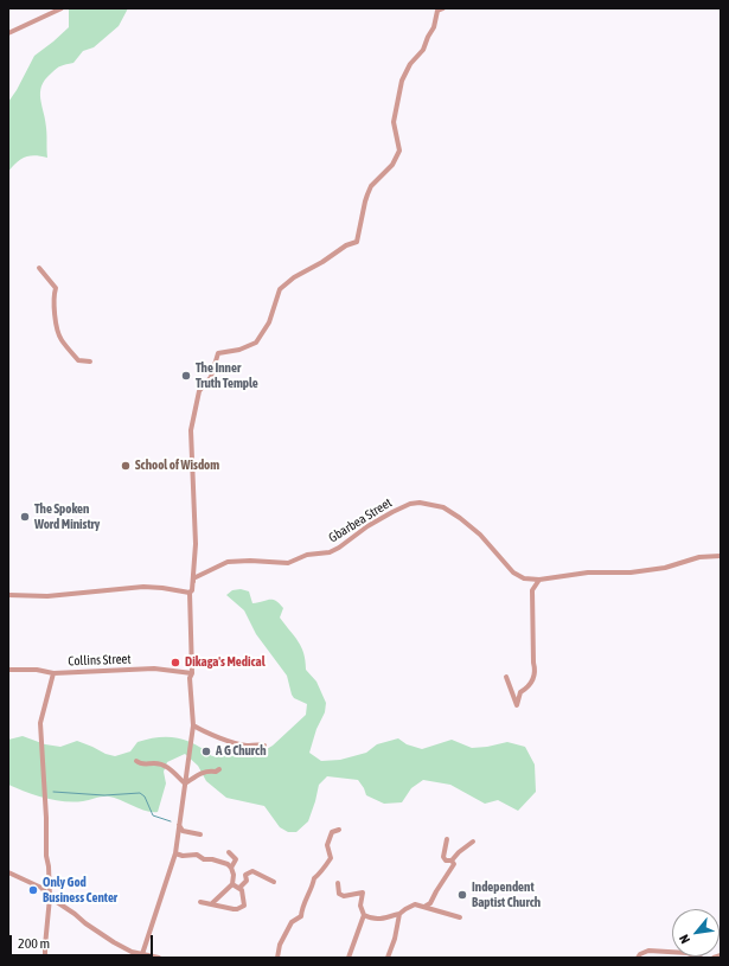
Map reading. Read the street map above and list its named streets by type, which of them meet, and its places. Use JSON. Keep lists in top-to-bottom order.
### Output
{
  "streets": {
    "street": ["Gbarbea Street", "Collins Street"]
  },
  "places": [
    "The Inner Truth Temple",
    "School of Wisdom",
    "The Spoken Word Ministry",
    "Dikaga's Medical",
    "A G Church",
    "Only God Business Center",
    "Independent Baptist Church"
  ],
  "scale_bar": "200 m",
  "north": "bottom left"
}
